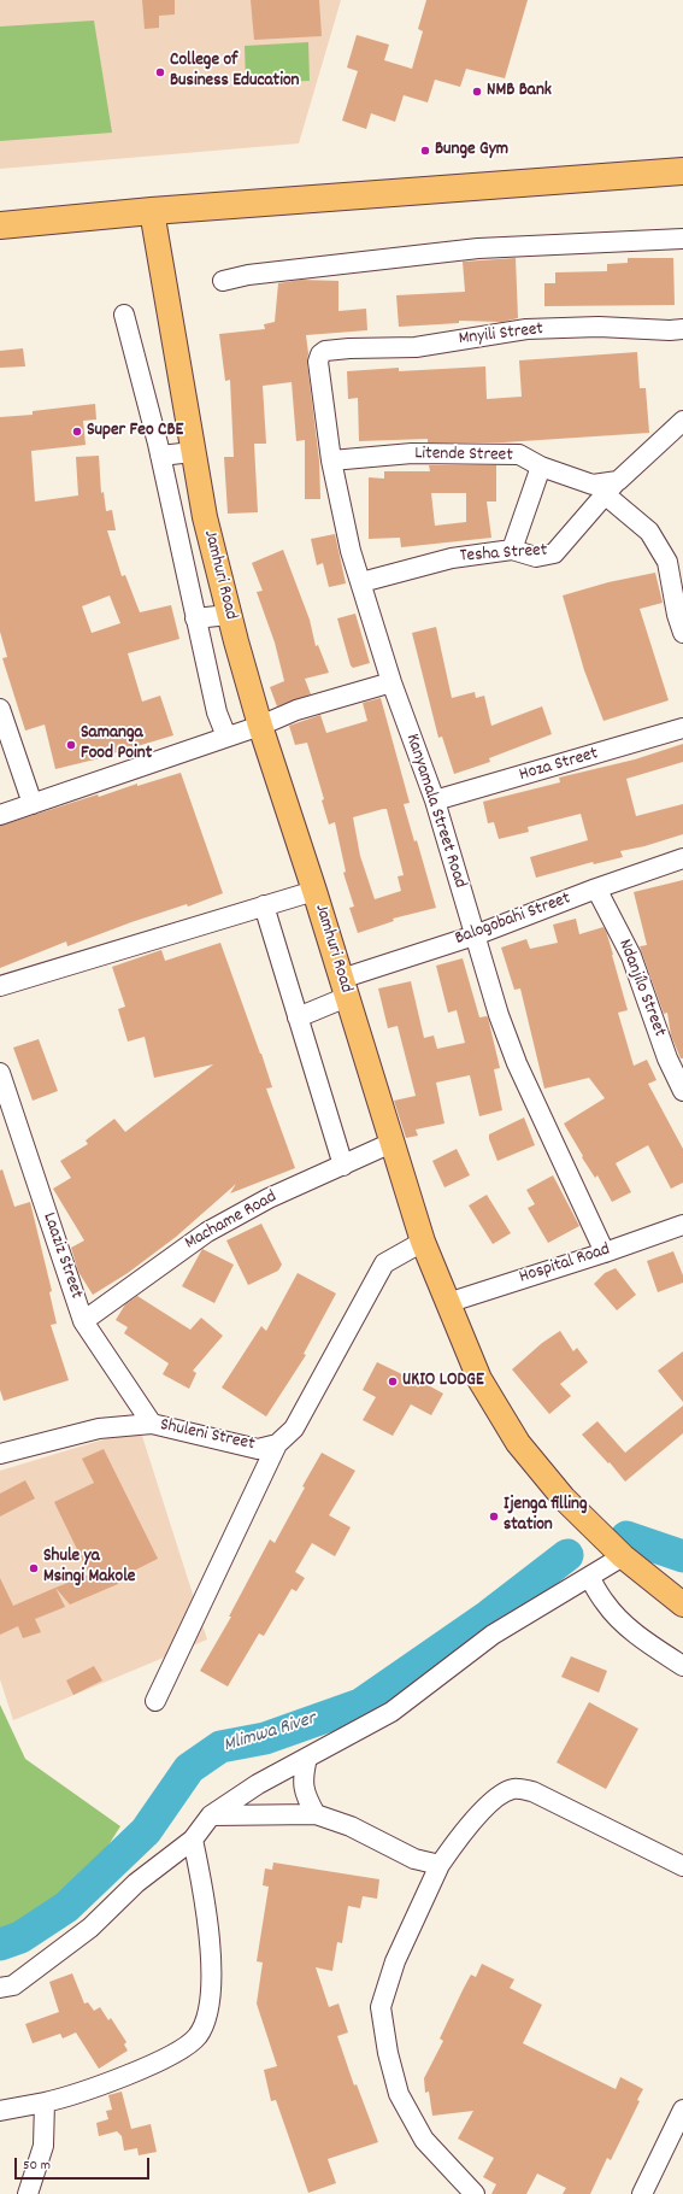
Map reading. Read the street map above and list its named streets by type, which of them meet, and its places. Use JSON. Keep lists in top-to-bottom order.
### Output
{
  "streets": {
    "main road": ["Jamhuri Road"],
    "street": [
      "Mnyili Street",
      "Litende Street",
      "Tesha Street",
      "Hoza Street",
      "Kanyamala Street Road",
      "Balogobahi Street",
      "Ndanjílo Street",
      "Machame Road",
      "Laaziz Street",
      "Hospital Road",
      "Shuleni Street"
    ]
  },
  "crossings": [
    ["Mnyili Street", "Kanyamala Street Road"],
    ["Litende Street", "Tesha Street"],
    ["Litende Street", "Kanyamala Street Road"],
    ["Tesha Street", "Kanyamala Street Road"],
    ["Jamhuri Road", "Balogobahi Street"],
    ["Jamhuri Road", "Machame Road"],
    ["Jamhuri Road", "Hospital Road"],
    ["Jamhuri Road", "Shuleni Street"],
    ["Hoza Street", "Kanyamala Street Road"],
    ["Kanyamala Street Road", "Balogobahi Street"],
    ["Kanyamala Street Road", "Hospital Road"],
    ["Balogobahi Street", "Ndanjílo Street"],
    ["Machame Road", "Laaziz Street"],
    ["Laaziz Street", "Shuleni Street"]
  ],
  "water": ["Mlimwa River"],
  "places": [
    "College of Business Education",
    "NMB Bank",
    "Bunge Gym",
    "Super Feo CBE",
    "Samanga Food Point",
    "UKIO LODGE",
    "Ijenga filling station",
    "Shule ya Msingi Makole"
  ],
  "scale_bar": "50 m"
}
